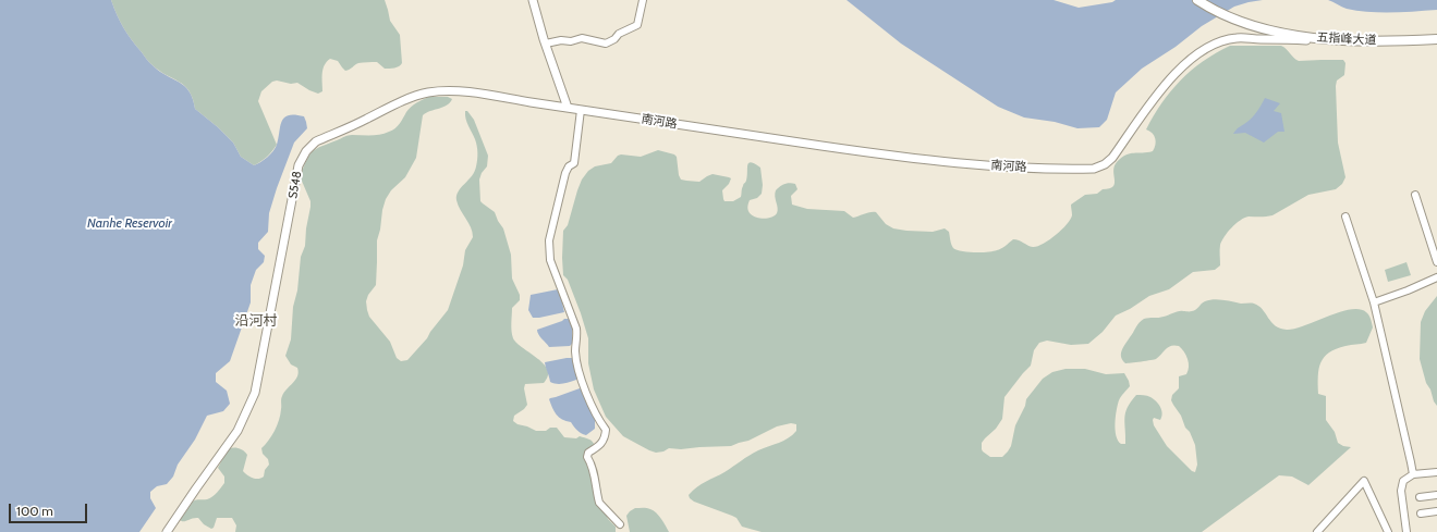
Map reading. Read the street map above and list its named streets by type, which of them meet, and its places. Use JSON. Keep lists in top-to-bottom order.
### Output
{
  "streets": {
    "main road": ["五指峰大道"],
    "street": ["南河路", "S548"]
  },
  "crossings": [
    ["五指峰大道", "南河路"],
    ["南河路", "S548"]
  ],
  "districts": ["沿河村"],
  "water": ["Nanhe Reservoir"],
  "scale_bar": "100 m"
}
